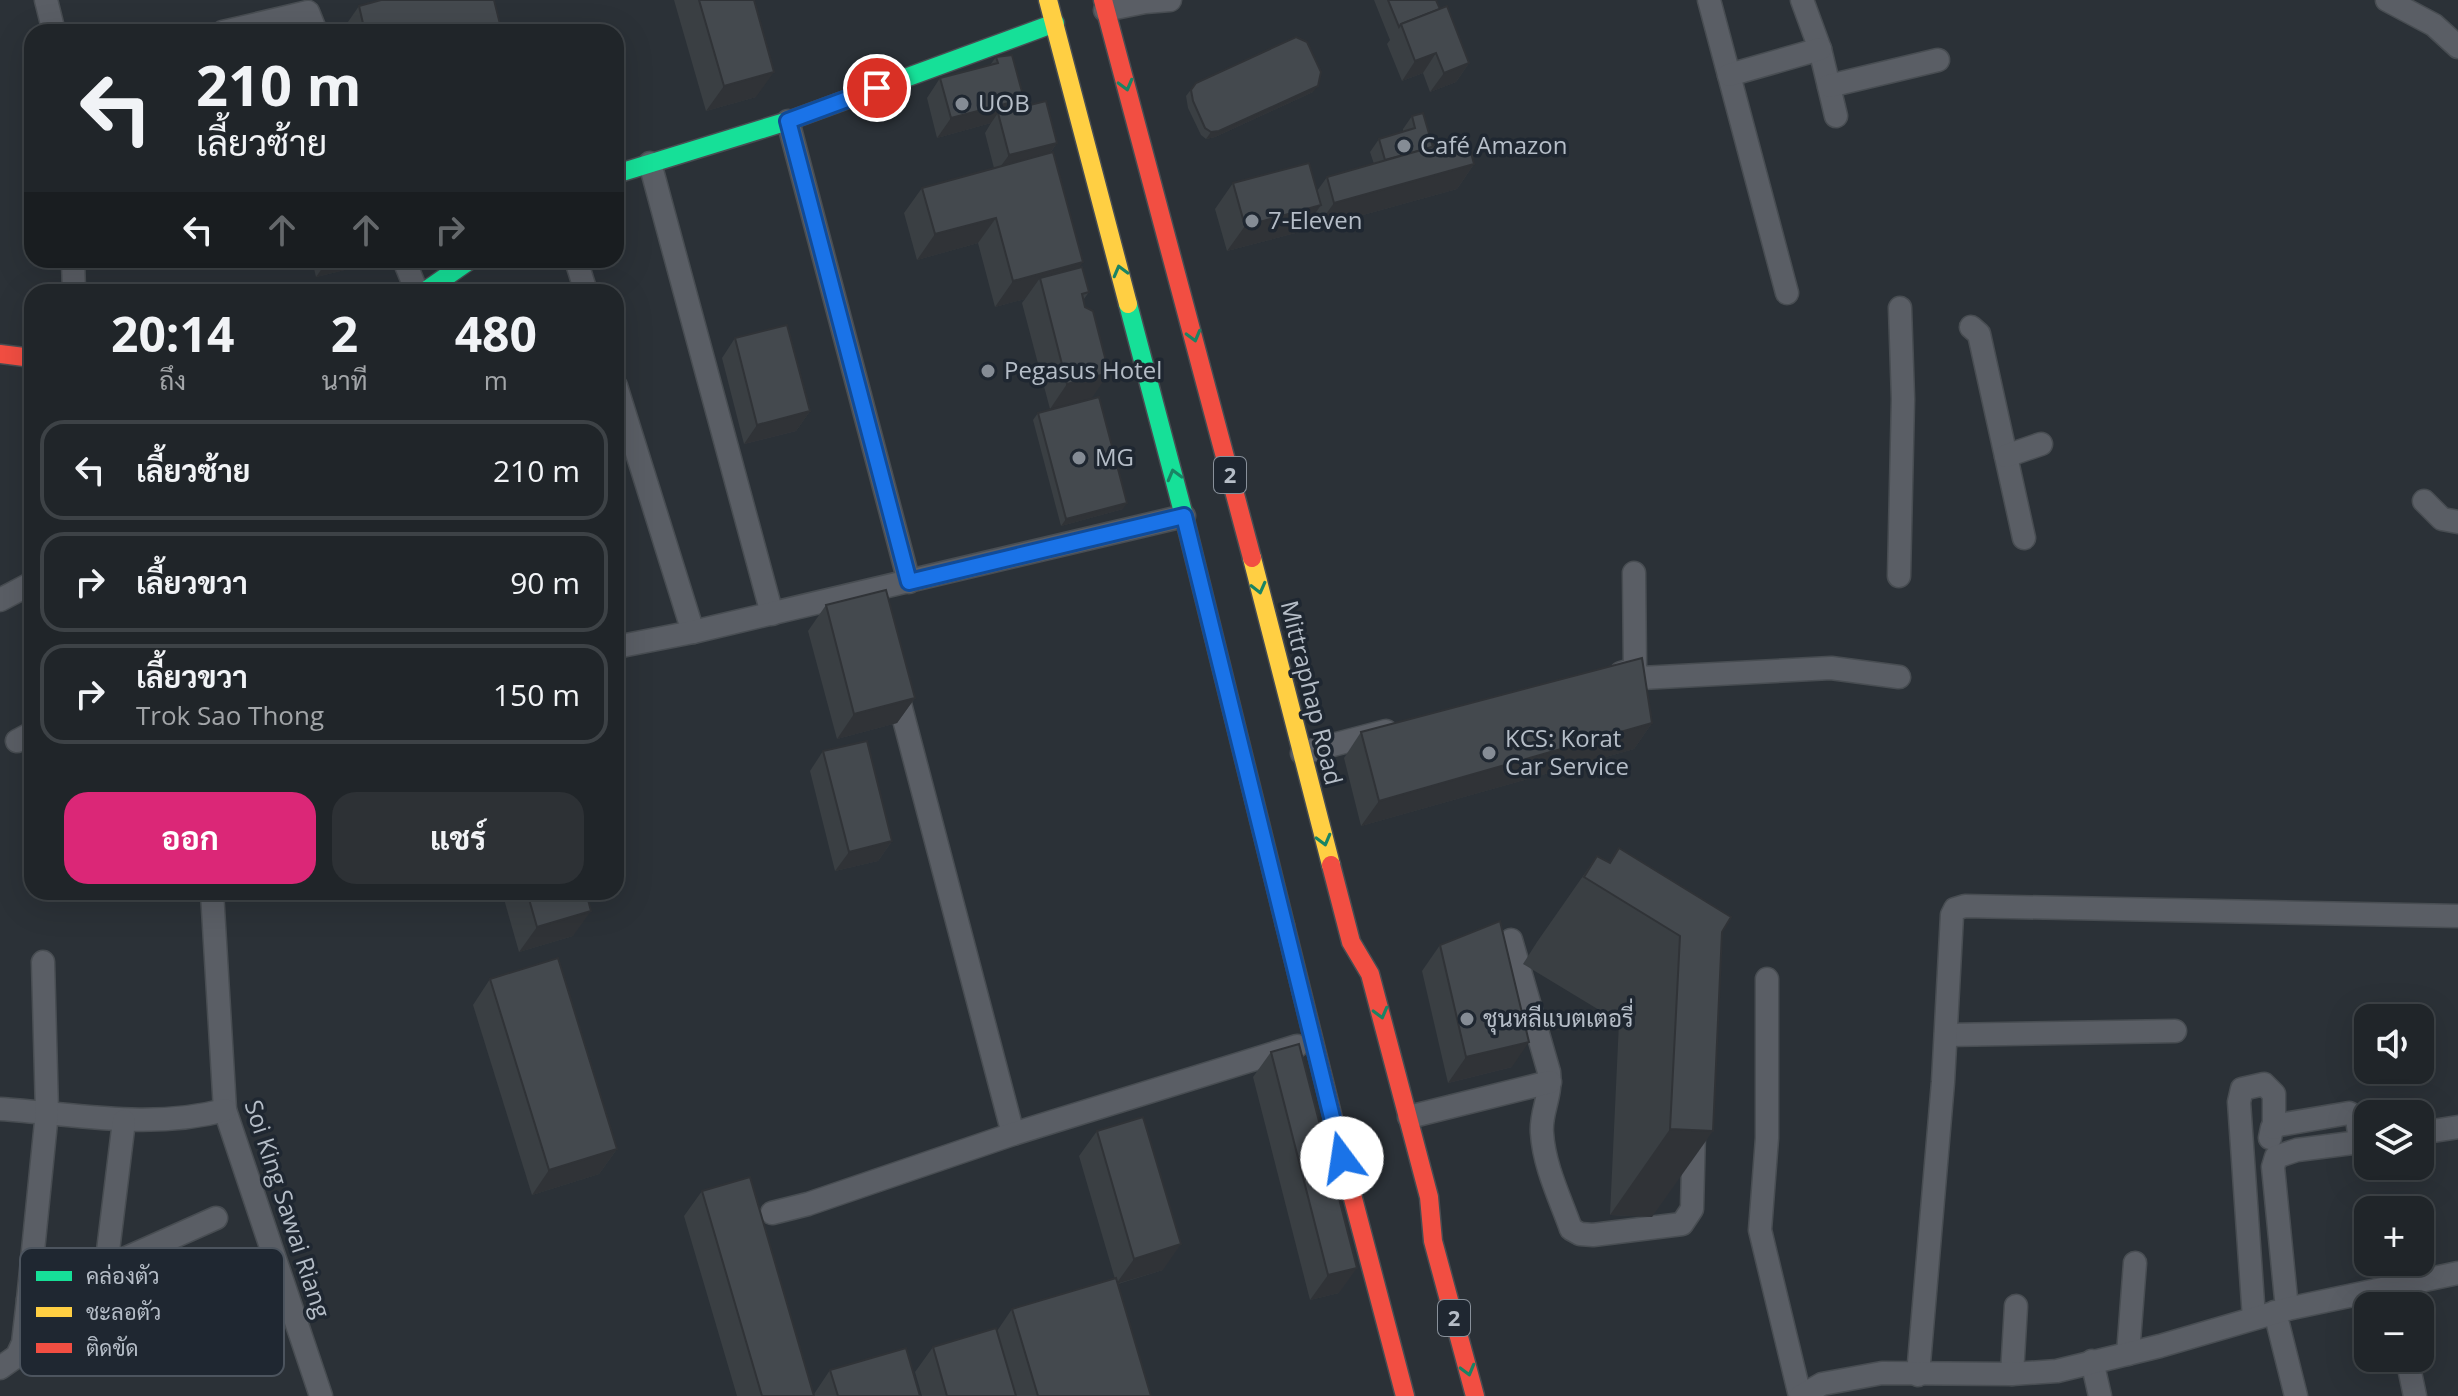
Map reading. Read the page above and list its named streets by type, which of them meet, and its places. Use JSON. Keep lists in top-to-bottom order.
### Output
{
  "streets": {
    "main road": ["2", "Mittraphap Road"],
    "street": ["Soi King Sawai Riang"]
  },
  "places": [
    "UOB",
    "Café Amazon",
    "7-Eleven",
    "Pegasus Hotel",
    "MG",
    "KCS: Korat Car Service",
    "ชุนหลีแบตเตอรี่"
  ],
  "legend": ["คล่องตัว", "ชะลอตัว", "ติดขัด"],
  "page": {
    "turn": ["210 m", "เลี้ยวซ้าย"],
    "eta": [
      "20:14",
      "ถึง",
      "2",
      "นาที",
      "480",
      "m"
    ],
    "list": [
      {
        "name": "เลี้ยวซ้าย",
        "value": "210 m"
      },
      {
        "name": "เลี้ยวขวา",
        "value": "90 m"
      },
      {
        "name": "เลี้ยวขวา",
        "note": "Trok Sao Thong",
        "value": "150 m"
      }
    ],
    "buttons": ["ออก", "แชร์"],
    "map_buttons": ["+", "−"]
  }
}
